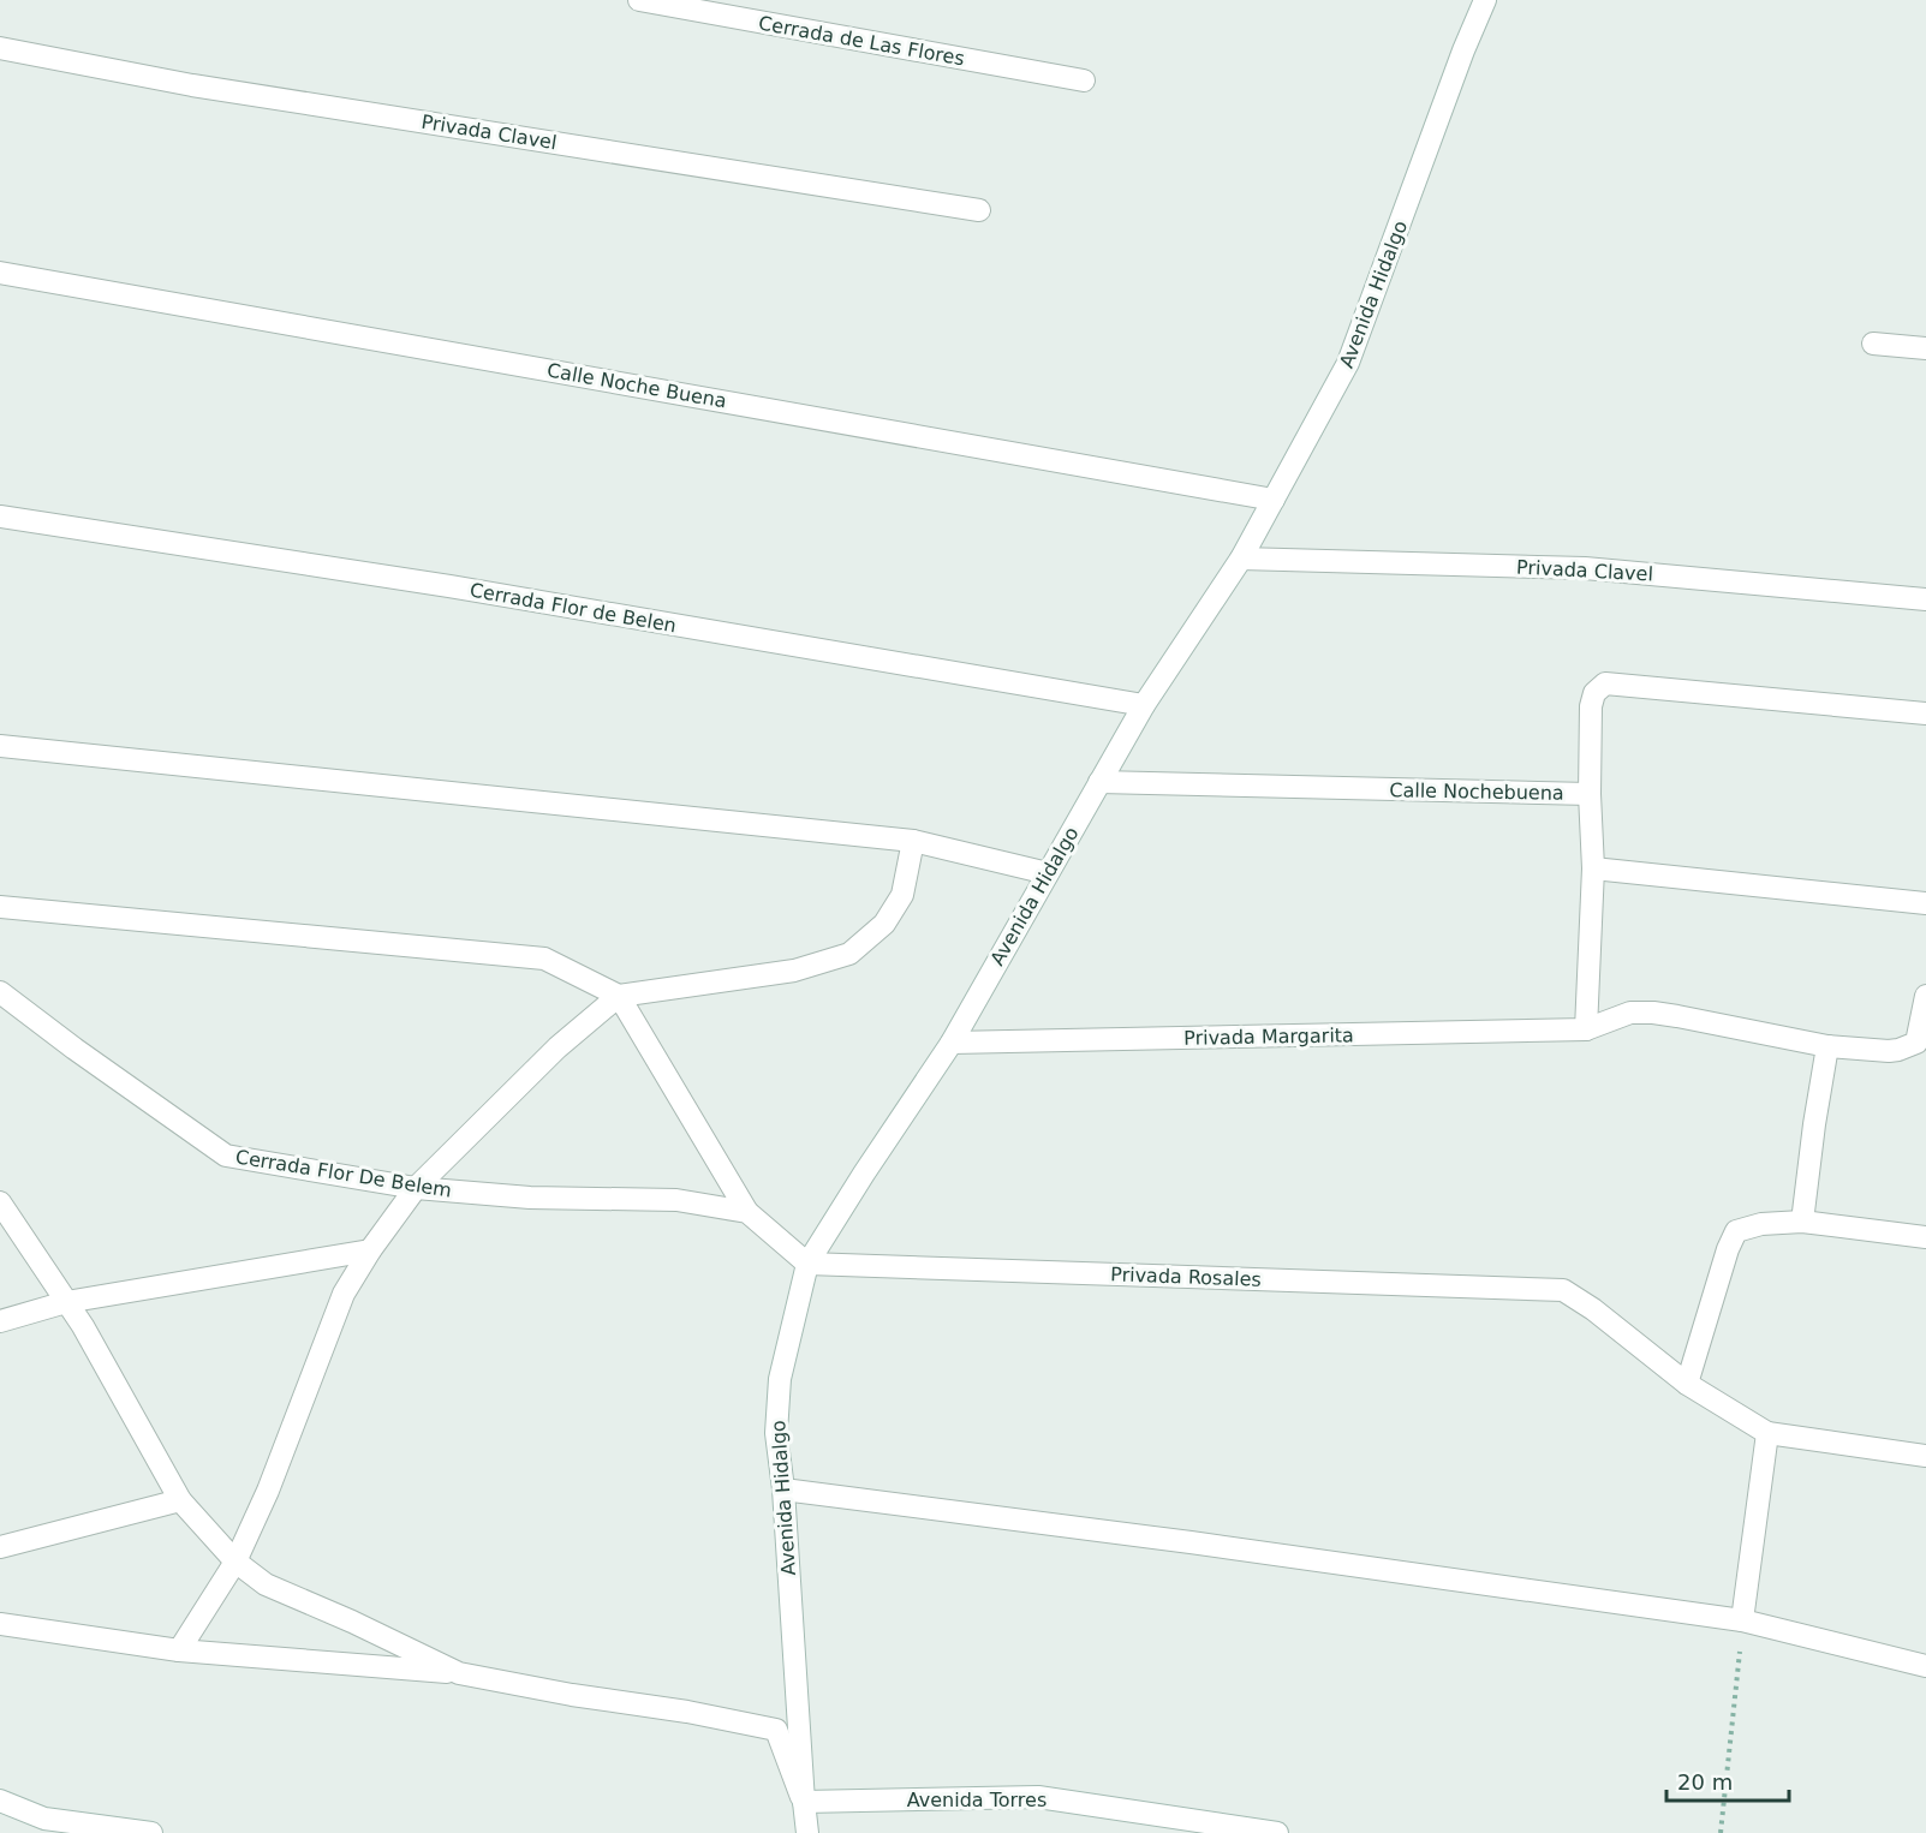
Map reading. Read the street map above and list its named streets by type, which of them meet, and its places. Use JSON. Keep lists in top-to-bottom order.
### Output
{
  "streets": {
    "street": [
      "Cerrada de Las Flores",
      "Privada Clavel",
      "Avenida Hidalgo",
      "Calle Noche Buena",
      "Cerrada Flor de Belen",
      "Calle Nochebuena",
      "Privada Margarita",
      "Cerrada Flor De Belem",
      "Privada Rosales",
      "Avenida Torres"
    ]
  },
  "crossings": [
    ["Privada Clavel", "Avenida Hidalgo"],
    ["Avenida Hidalgo", "Calle Noche Buena"],
    ["Avenida Hidalgo", "Cerrada Flor de Belen"],
    ["Avenida Hidalgo", "Calle Nochebuena"],
    ["Avenida Hidalgo", "Privada Margarita"],
    ["Avenida Hidalgo", "Privada Rosales"],
    ["Avenida Hidalgo", "Avenida Torres"]
  ],
  "scale_bar": "20 m"
}
